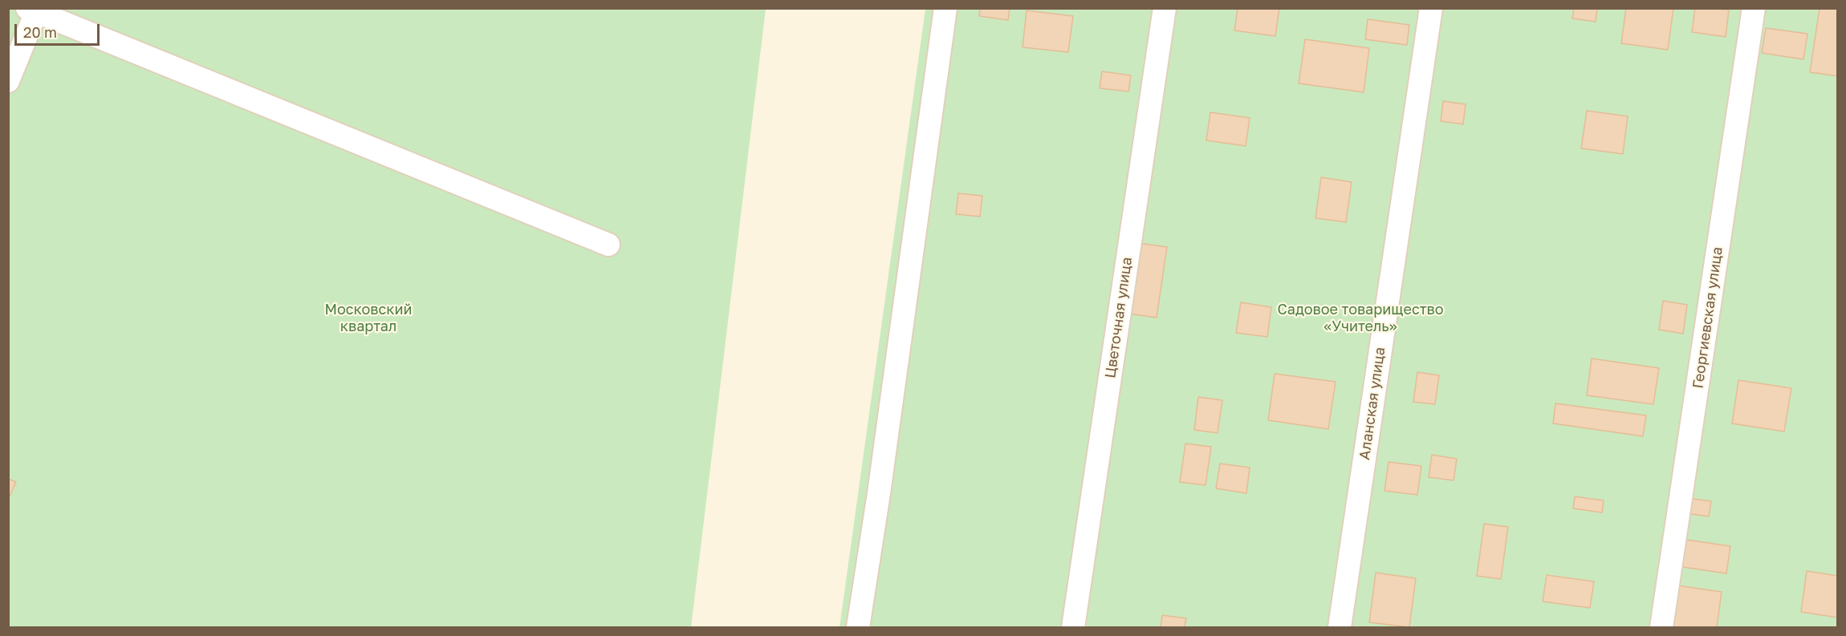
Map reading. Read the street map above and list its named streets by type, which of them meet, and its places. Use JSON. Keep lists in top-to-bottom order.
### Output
{
  "streets": {
    "street": ["Цветочная улица", "Георгиевская улица", "Аланская улица"]
  },
  "parks": ["Московский квартал", "Садовое товарищество «Учитель»"],
  "scale_bar": "20 m"
}
